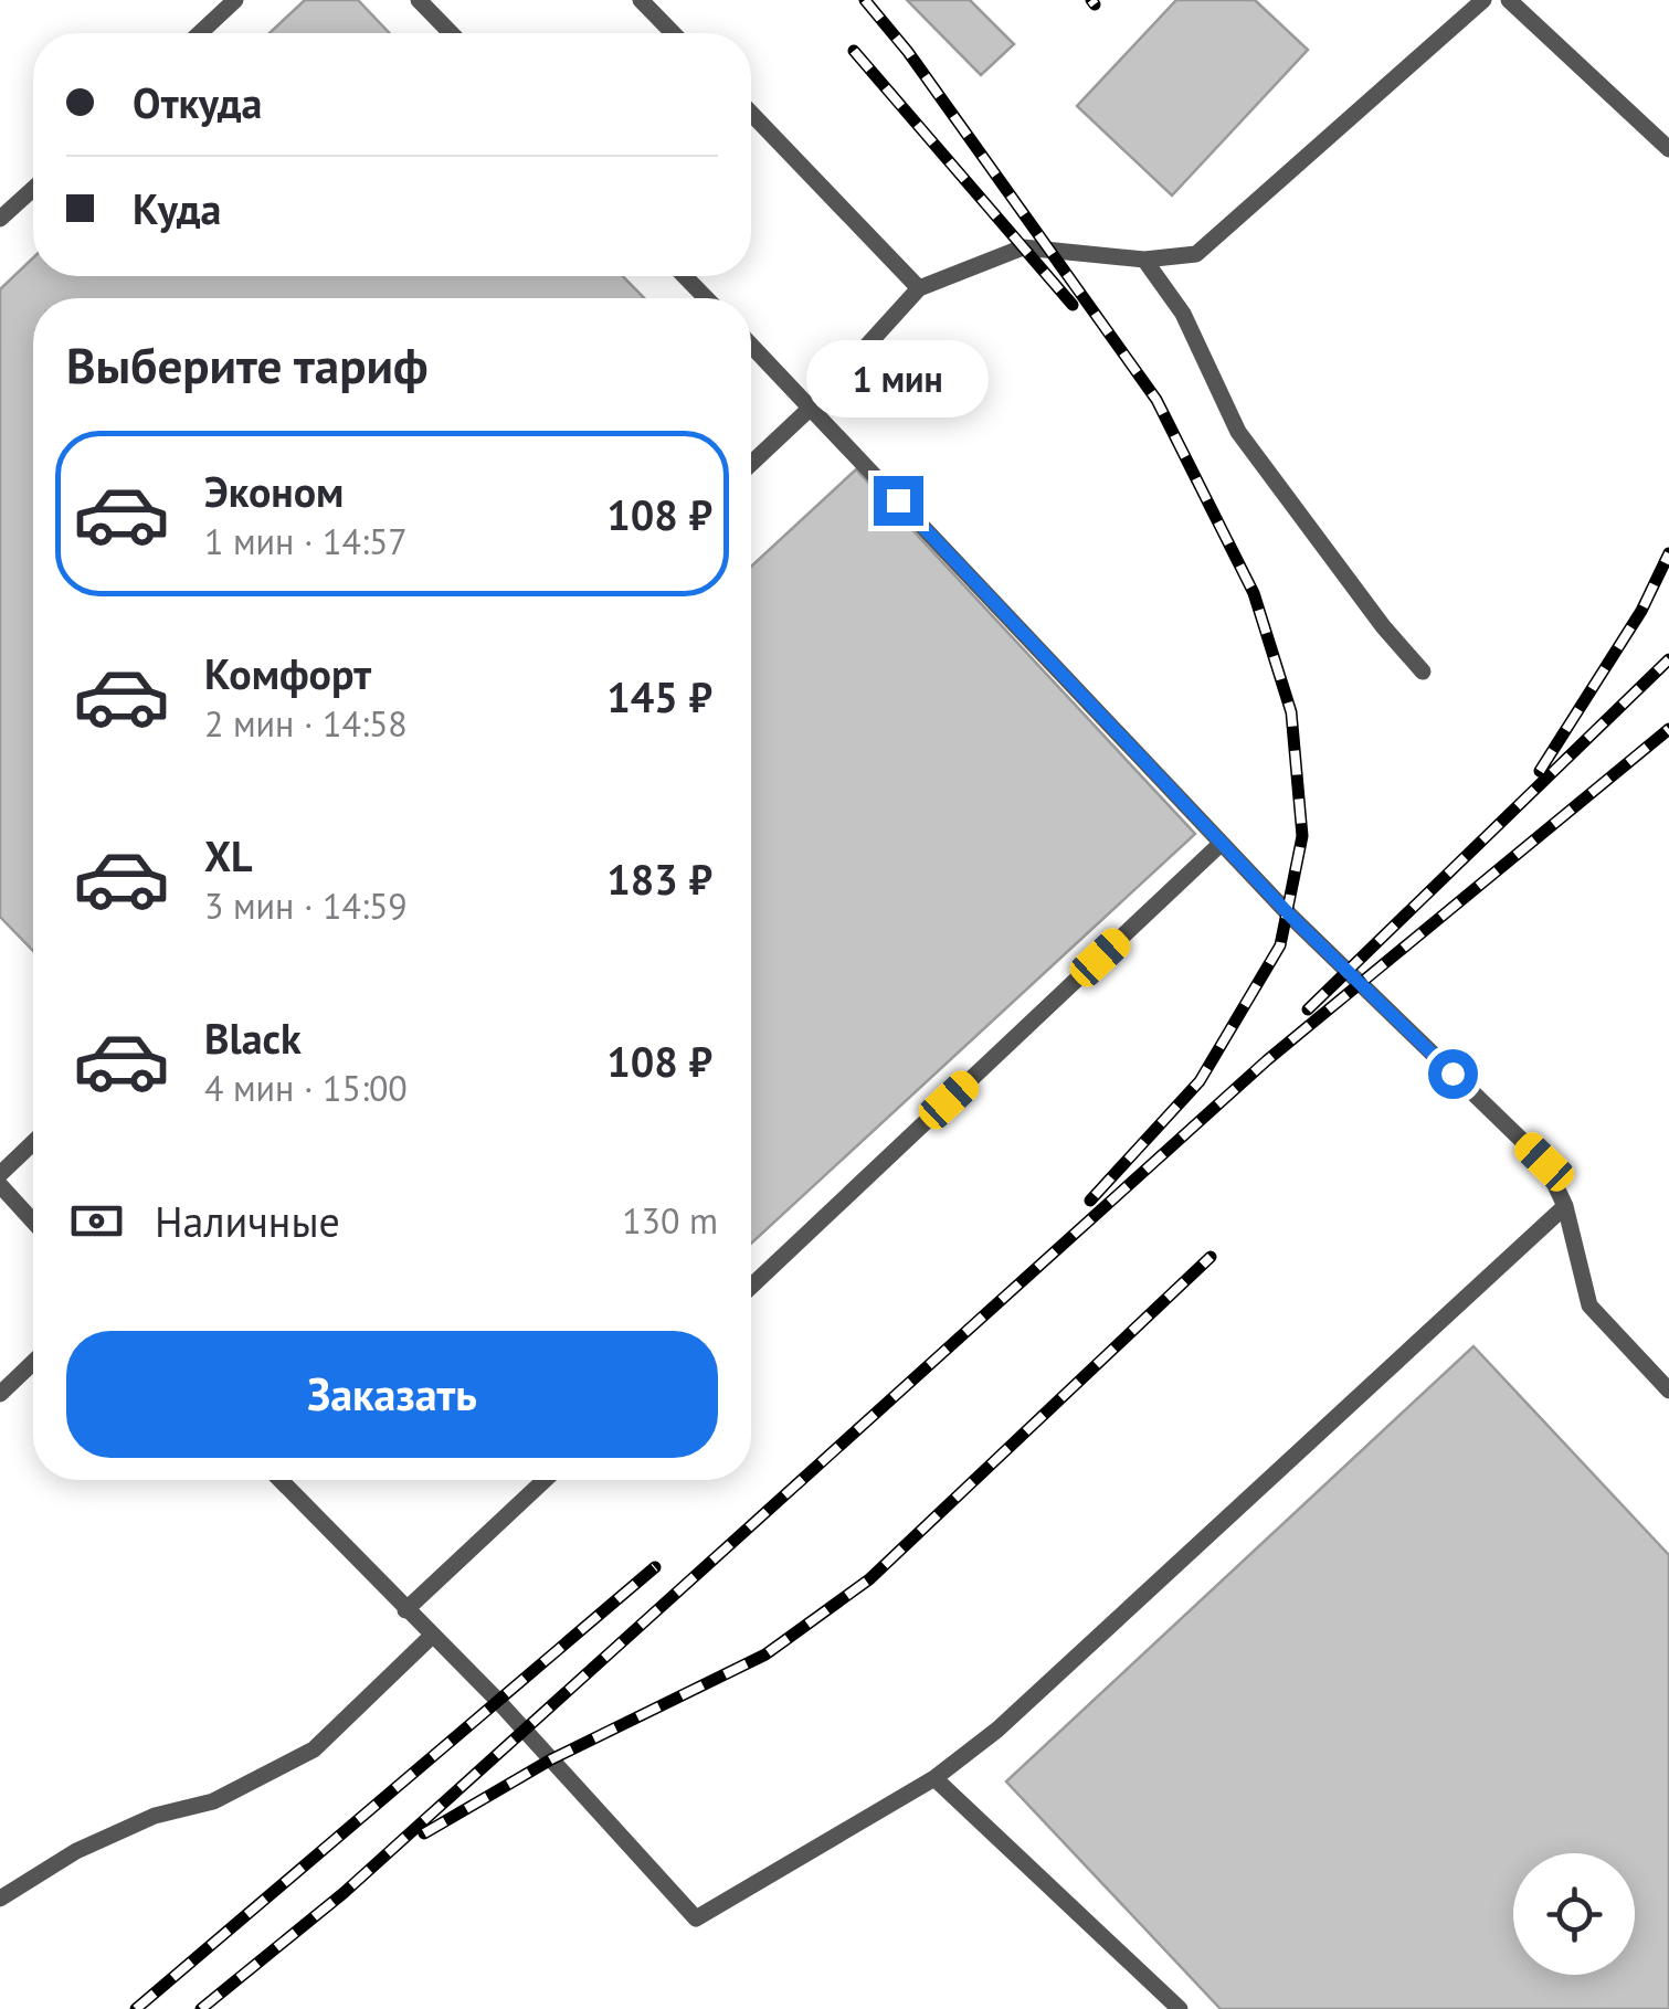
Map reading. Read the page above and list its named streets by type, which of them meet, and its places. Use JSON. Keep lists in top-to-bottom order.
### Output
{
  "page": {
    "banner": ["Откуда", "Куда"],
    "heading": "Выберите тариф",
    "bubble": "1 мин",
    "list": [
      {
        "name": "Эконом",
        "note": "1 мин · 14:57",
        "value": "108 ₽"
      },
      {
        "name": "Комфорт",
        "note": "2 мин · 14:58",
        "value": "145 ₽"
      },
      {
        "name": "XL",
        "note": "3 мин · 14:59",
        "value": "183 ₽"
      },
      {
        "name": "Black",
        "note": "4 мин · 15:00",
        "value": "108 ₽"
      }
    ],
    "pay": ["Наличные", "130 m"],
    "buttons": "Заказать"
  }
}
